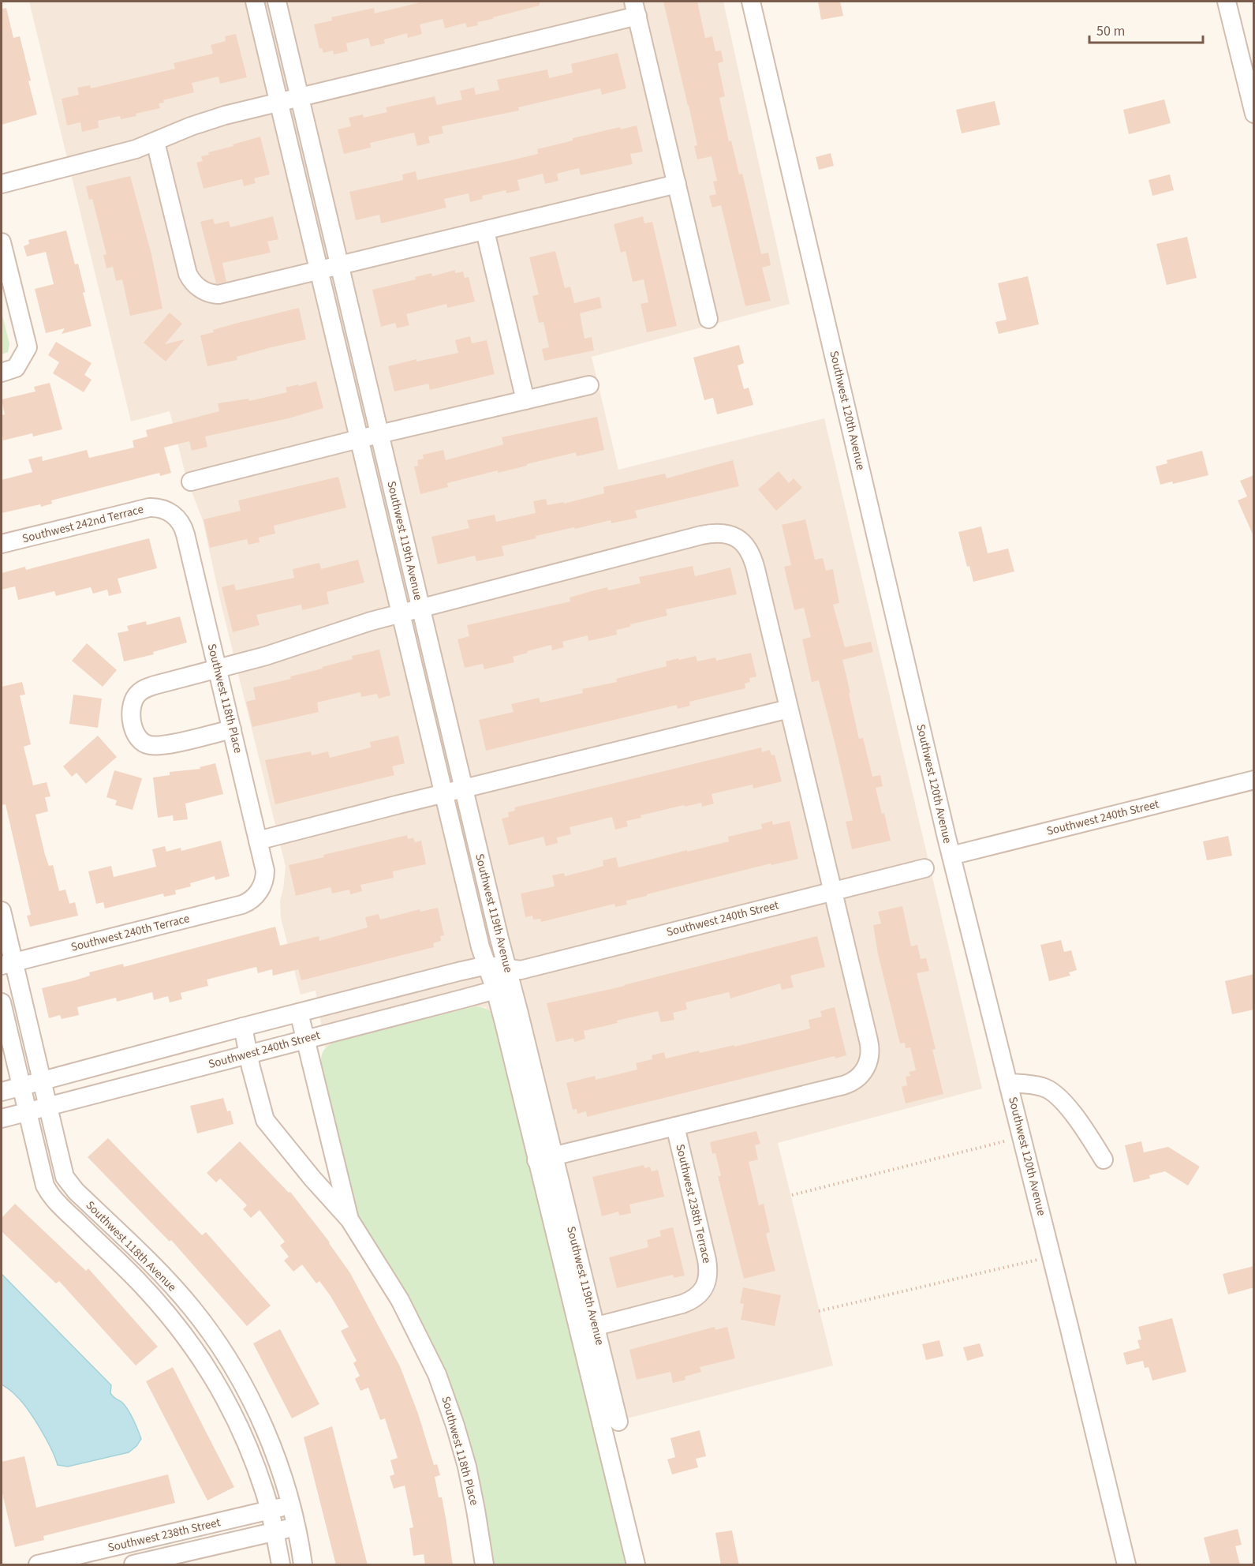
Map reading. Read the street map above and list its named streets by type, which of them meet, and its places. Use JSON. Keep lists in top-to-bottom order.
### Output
{
  "streets": {
    "street": [
      "Southwest 120th Avenue",
      "Southwest 242nd Terrace",
      "Southwest 119th Avenue",
      "Southwest 118th Place",
      "Southwest 240th Street",
      "Southwest 240th Terrace",
      "Southwest 238th Terrace",
      "Southwest 118th Avenue",
      "Southwest 238th Street"
    ]
  },
  "crossings": [
    ["Southwest 120th Avenue", "Southwest 240th Street"],
    ["Southwest 242nd Terrace", "Southwest 118th Place"],
    ["Southwest 119th Avenue", "Southwest 240th Street"],
    ["Southwest 119th Avenue", "Southwest 238th Terrace"],
    ["Southwest 118th Place", "Southwest 240th Street"],
    ["Southwest 118th Place", "Southwest 240th Terrace"],
    ["Southwest 240th Street", "Southwest 118th Avenue"],
    ["Southwest 240th Terrace", "Southwest 118th Avenue"],
    ["Southwest 118th Avenue", "Southwest 238th Street"]
  ],
  "scale_bar": "50 m"
}
